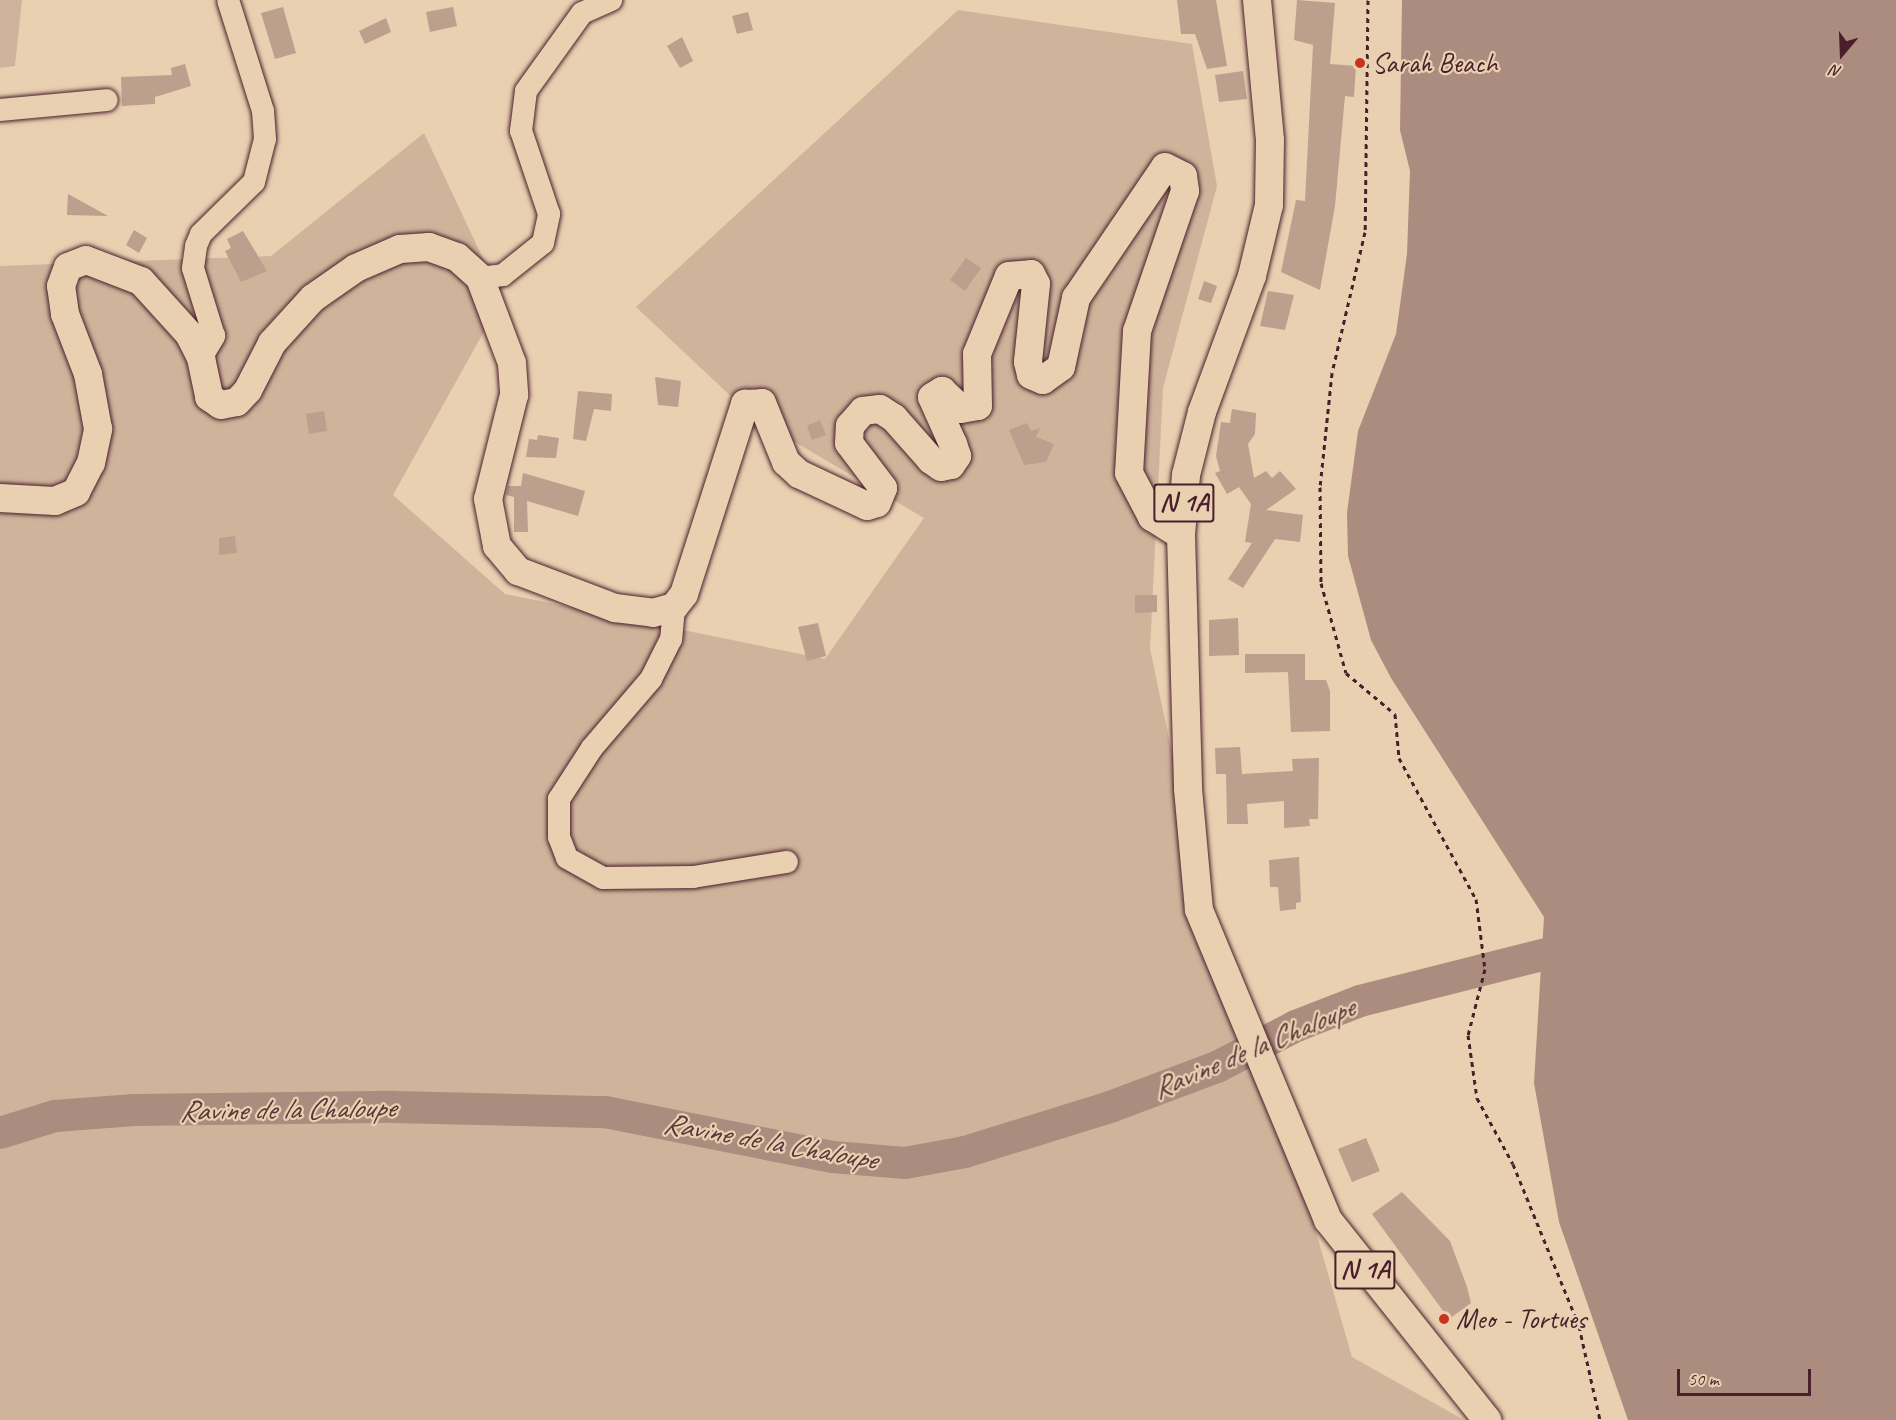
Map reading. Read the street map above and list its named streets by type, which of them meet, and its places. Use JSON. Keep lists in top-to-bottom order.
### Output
{
  "streets": {
    "main road": ["N 1A"]
  },
  "water": ["Ravine de la Chaloupe"],
  "places": ["Sarah Beach", "Meo - Tortues"],
  "scale_bar": "50 m",
  "north": "bottom"
}
